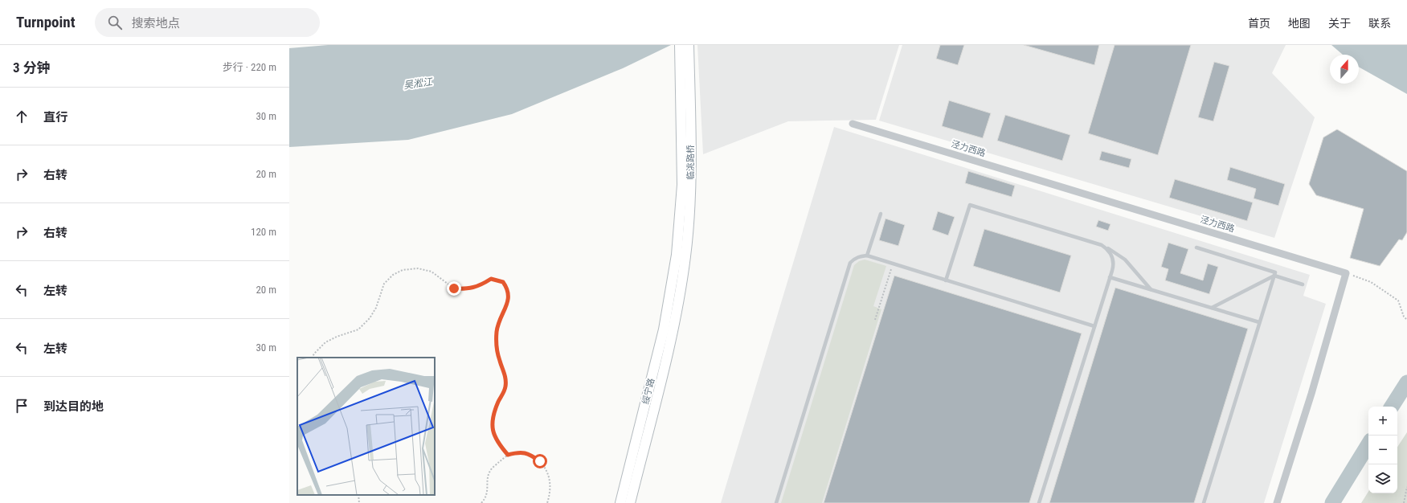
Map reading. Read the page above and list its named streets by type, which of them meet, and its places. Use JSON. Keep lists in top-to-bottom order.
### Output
{
  "streets": {
    "main road": ["临洮路桥", "绥宁路"],
    "street": ["泾力西路"]
  },
  "crossings": [
    ["临洮路桥", "绥宁路"]
  ],
  "water": ["吴淞江"],
  "north": "top",
  "page": {
    "header": "Turnpoint",
    "search": "搜索地点",
    "nav": [
      "首页",
      "地图",
      "关于",
      "联系"
    ],
    "heading": ["3 分钟", "步行 · 220 m"],
    "list": [
      ["直行", "30 m"],
      ["右转", "20 m"],
      ["右转", "120 m"],
      ["左转", "20 m"],
      ["左转", "30 m"],
      "到达目的地"
    ],
    "map_buttons": ["+", "−"]
  }
}
